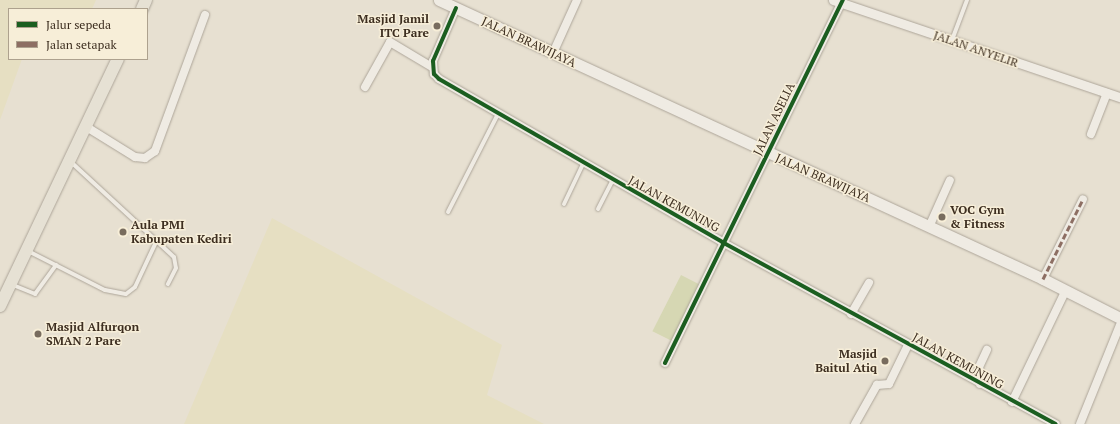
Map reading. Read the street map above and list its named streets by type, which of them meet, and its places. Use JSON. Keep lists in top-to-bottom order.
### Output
{
  "streets": {
    "main road": ["JALAN BRAWIJAYA"],
    "street": ["JALAN ANYELIR", "JALAN ASELIA", "JALAN KEMUNING"]
  },
  "crossings": [
    ["JALAN BRAWIJAYA", "JALAN ASELIA"],
    ["JALAN ANYELIR", "JALAN ASELIA"],
    ["JALAN ASELIA", "JALAN KEMUNING"]
  ],
  "places": [
    "Masjid Jamil ITC Pare",
    "VOC Gym & Fitness",
    "Aula PMI Kabupaten Kediri",
    "Masjid Alfurqon SMAN 2 Pare",
    "Masjid Baitul Atiq"
  ],
  "legend": ["Jalur sepeda", "Jalan setapak"]
}
